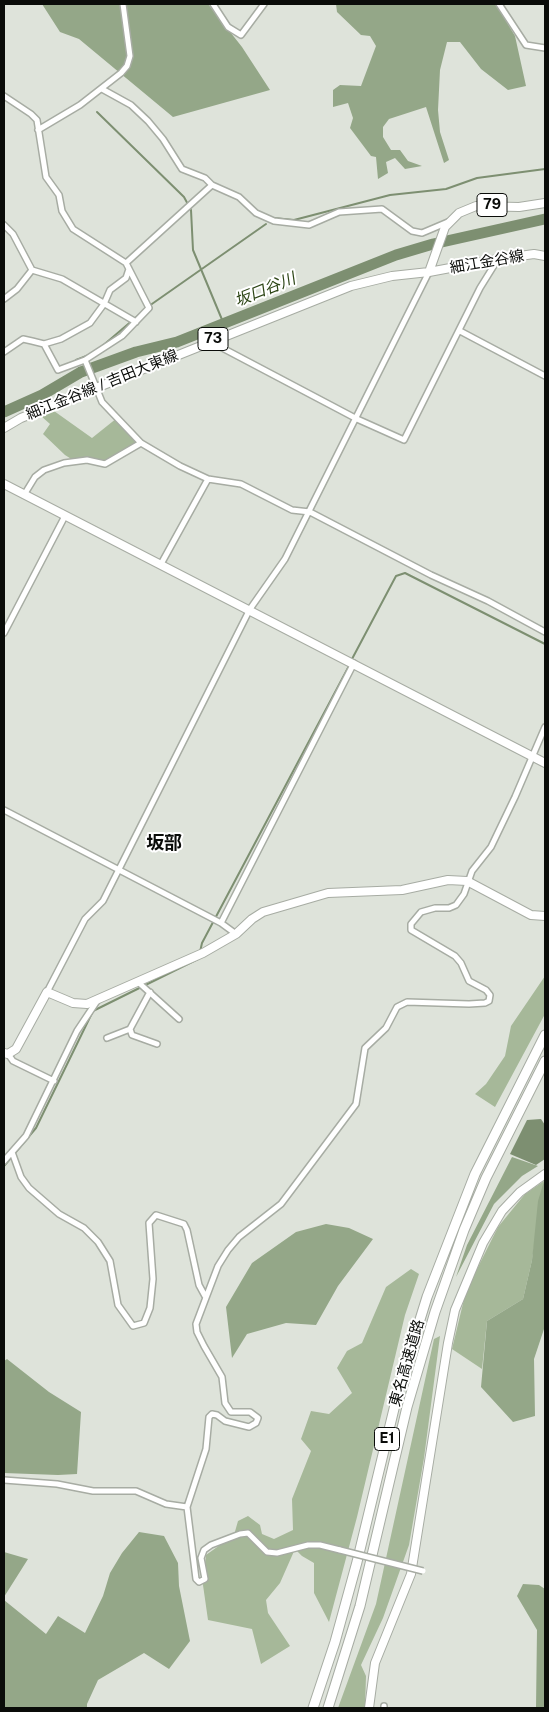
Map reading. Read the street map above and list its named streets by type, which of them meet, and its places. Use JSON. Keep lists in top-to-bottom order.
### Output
{
  "streets": {
    "highway": ["東名高速道路", "E1"],
    "street": [
      "79",
      "細江金谷線",
      "73",
      "細江金谷線 / 吉田大東線"
    ]
  },
  "crossings": [
    ["細江金谷線", "細江金谷線 / 吉田大東線"]
  ],
  "districts": ["坂部"],
  "water": ["坂口谷川"]
}
